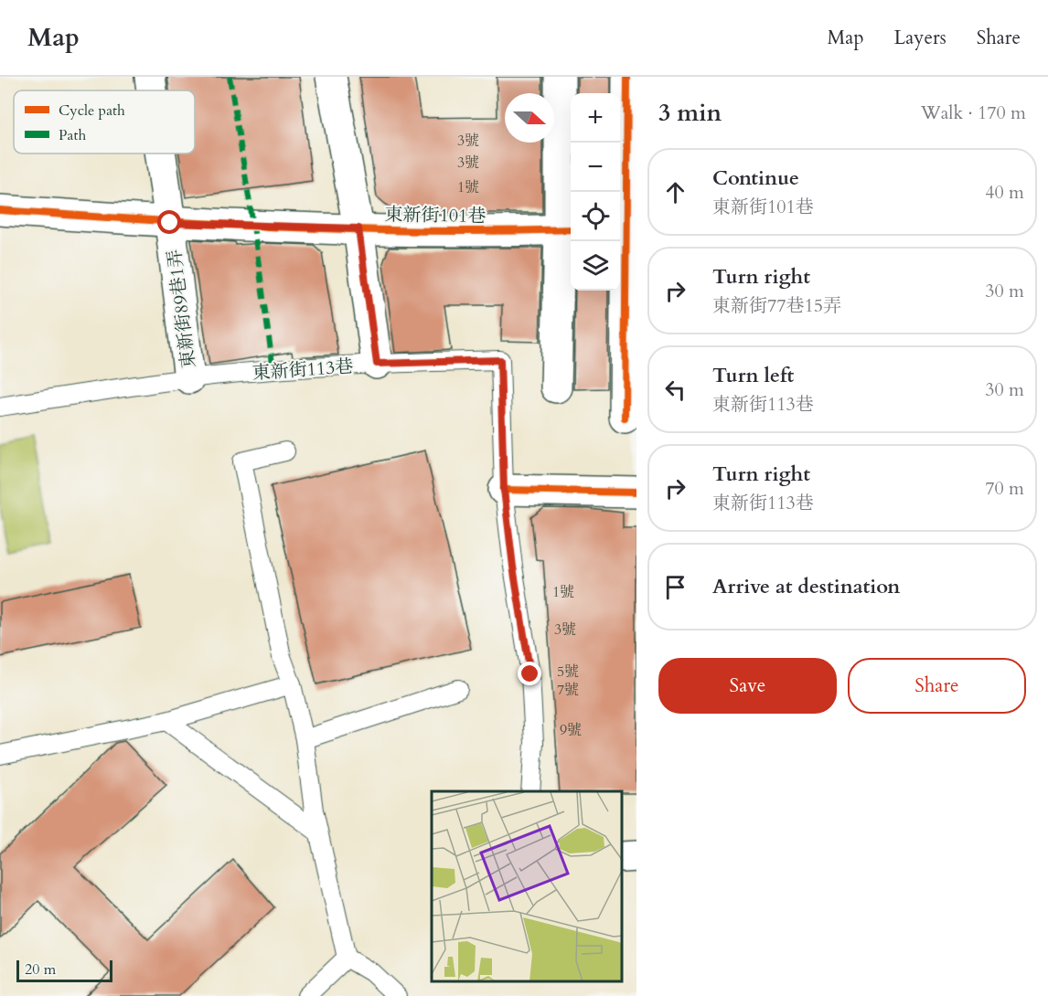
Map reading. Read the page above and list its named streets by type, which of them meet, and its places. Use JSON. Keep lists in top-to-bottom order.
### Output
{
  "streets": {
    "street": ["東新街101巷", "東新街89巷1弄"],
    "lane": ["東新街113巷"]
  },
  "crossings": [
    ["東新街101巷", "東新街89巷1弄"],
    ["東新街89巷1弄", "東新街113巷"]
  ],
  "house_numbers": [
    "3號",
    "3號",
    "1號",
    "1號",
    "3號",
    "5號",
    "7號",
    "9號"
  ],
  "legend": ["Cycle path", "Path"],
  "scale_bar": "20 m",
  "north": "right",
  "page": {
    "header": "Map",
    "nav": ["Map", "Layers", "Share"],
    "heading": ["3 min", "Walk · 170 m"],
    "map_buttons": ["+", "−"],
    "list": [
      ["Continue", "東新街101巷", "40 m"],
      ["Turn right", "東新街77巷15弄", "30 m"],
      ["Turn left", "東新街113巷", "30 m"],
      ["Turn right", "東新街113巷", "70 m"],
      "Arrive at destination"
    ],
    "buttons": ["Save", "Share"],
    "scale": "20 m"
  }
}
